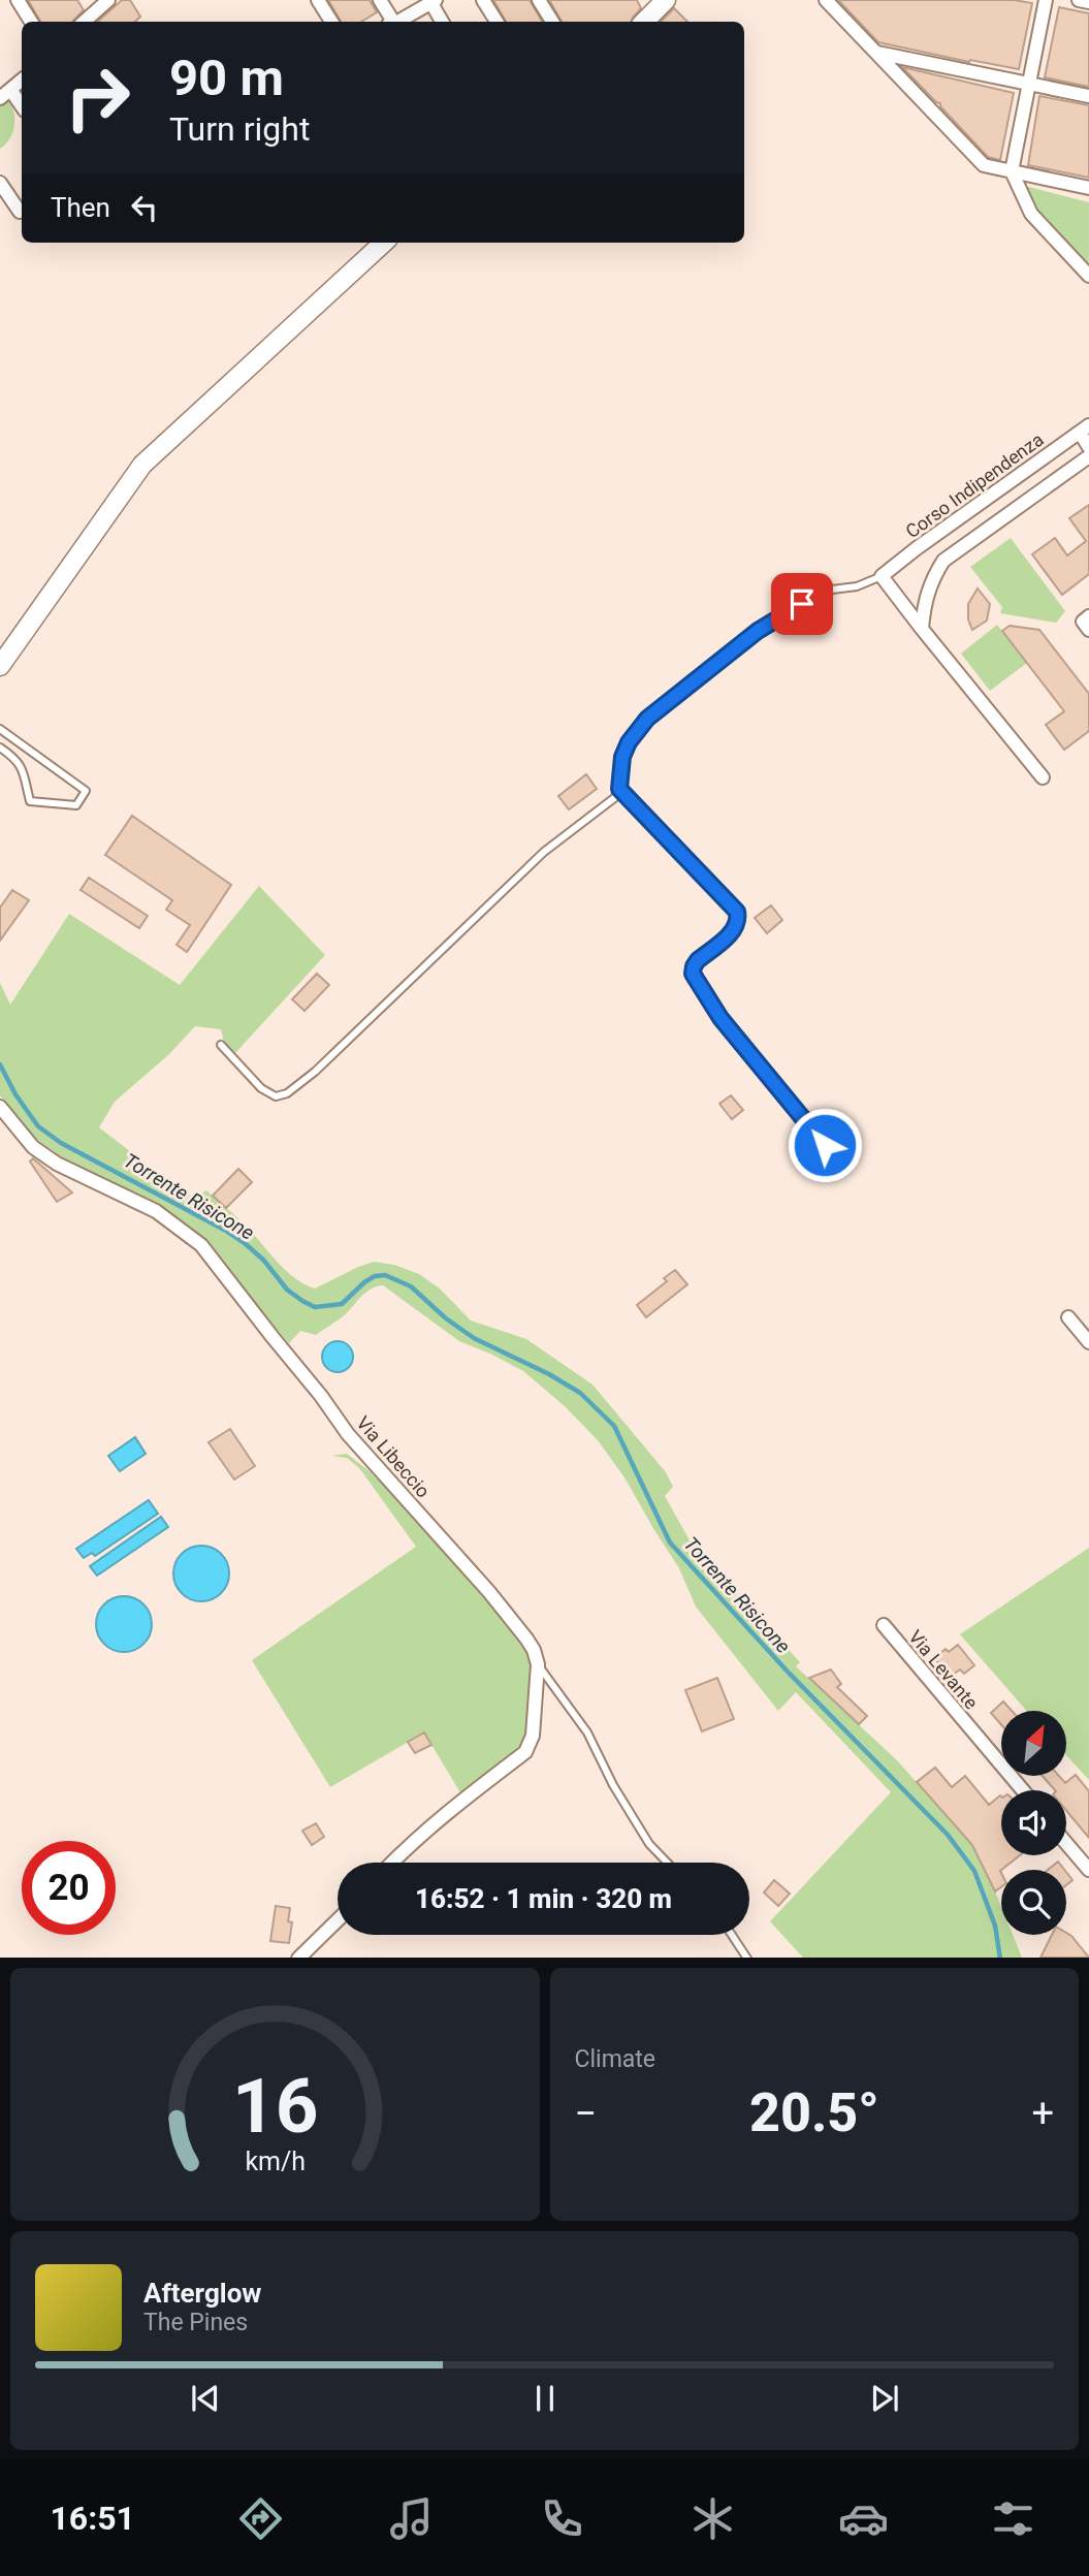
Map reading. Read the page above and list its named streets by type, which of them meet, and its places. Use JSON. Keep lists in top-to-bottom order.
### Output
{
  "streets": {
    "street": ["Corso Indipendenza", "Via Libeccio", "Via Levante"]
  },
  "water": ["Torrente Risicone"],
  "north": "top right",
  "page": {
    "turn": ["90 m", "Turn right"],
    "then": "Then",
    "limit": "20",
    "trip": "16:52 · 1 min · 320 m",
    "tile": "Climate",
    "heat": ["−", "20.5°", "+"],
    "song": ["Afterglow", "The Pines"],
    "tabs": "16:51",
    "gauge": ["16", "km/h"]
  }
}
